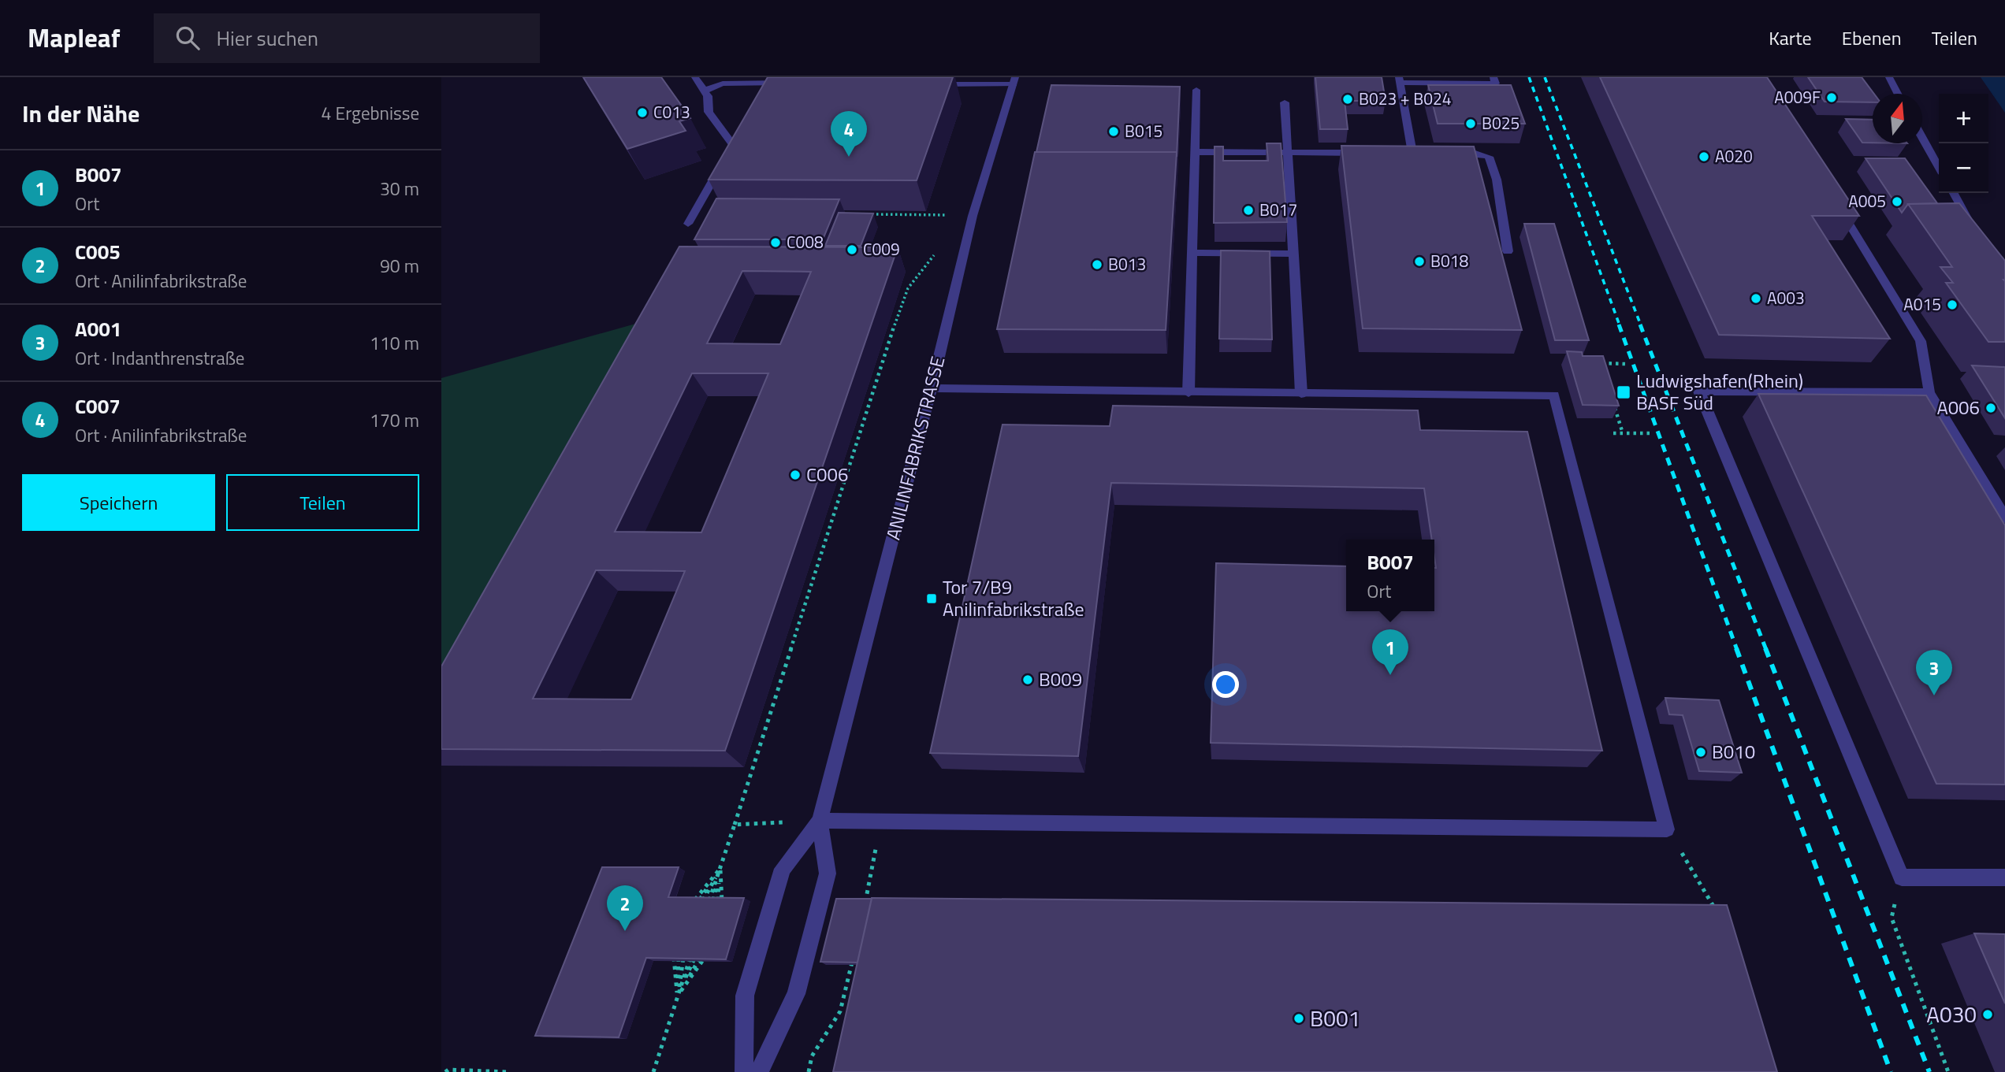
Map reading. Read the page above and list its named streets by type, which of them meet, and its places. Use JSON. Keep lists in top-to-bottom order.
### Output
{
  "streets": {
    "street": ["ANILINFABRIKSTRASSE"]
  },
  "places": {
    "other": [
      "A009F",
      "B023 + B024",
      "C013",
      "B025",
      "B015",
      "A020",
      "A005",
      "B017",
      "C008",
      "C009",
      "B018",
      "B013",
      "A003",
      "A015",
      "A006",
      "C006",
      "B009",
      "B010",
      "A030",
      "B001"
    ],
    "transit": ["Ludwigshafen(Rhein) BASF Süd", "Tor 7/B9 Anilinfabrikstraße"]
  },
  "north": "top",
  "page": {
    "header": "Mapleaf",
    "search": "Hier suchen",
    "nav": ["Karte", "Ebenen", "Teilen"],
    "heading": ["In der Nähe", "4 Ergebnisse"],
    "map_buttons": ["+", "−"],
    "pins": [
      "4",
      "1",
      "3",
      "2"
    ],
    "list": [
      {
        "mark": "1",
        "name": "B007",
        "note": "Ort",
        "value": "30 m"
      },
      {
        "mark": "2",
        "name": "C005",
        "note": "Ort · Anilinfabrikstraße",
        "value": "90 m"
      },
      {
        "mark": "3",
        "name": "A001",
        "note": "Ort · Indanthrenstraße",
        "value": "110 m"
      },
      {
        "mark": "4",
        "name": "C007",
        "note": "Ort · Anilinfabrikstraße",
        "value": "170 m"
      }
    ],
    "buttons": ["Speichern", "Teilen"],
    "popup": ["B007", "Ort"]
  }
}
